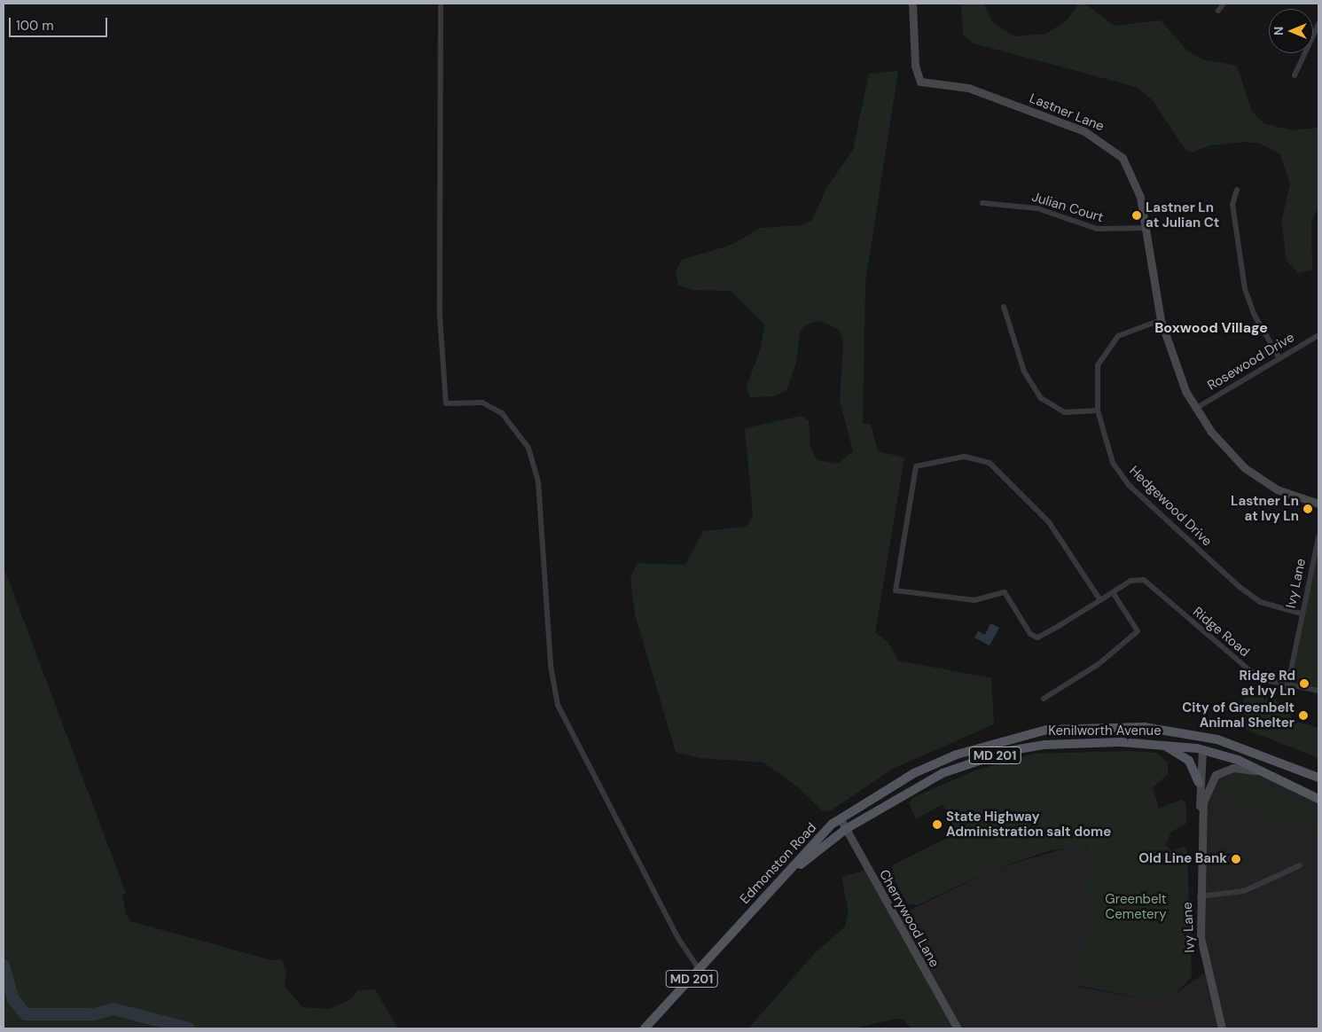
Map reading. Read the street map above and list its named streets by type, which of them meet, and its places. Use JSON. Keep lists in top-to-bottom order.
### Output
{
  "streets": {
    "main road": ["Kenilworth Avenue", "MD 201", "Edmonston Road"],
    "street": [
      "Lastner Lane",
      "Julian Court",
      "Rosewood Drive",
      "Hedgewood Drive",
      "Ivy Lane",
      "Ridge Road",
      "Cherrywood Lane"
    ]
  },
  "crossings": [
    ["Lastner Lane", "Julian Court"],
    ["Lastner Lane", "Rosewood Drive"],
    ["Lastner Lane", "Hedgewood Drive"],
    ["Hedgewood Drive", "Ivy Lane"],
    ["Ivy Lane", "Ridge Road"],
    ["Ivy Lane", "Kenilworth Avenue"],
    ["Kenilworth Avenue", "Edmonston Road"],
    ["Kenilworth Avenue", "Cherrywood Lane"],
    ["Edmonston Road", "Cherrywood Lane"]
  ],
  "districts": ["Boxwood Village"],
  "parks": ["Greenbelt Cemetery"],
  "places": [
    "Lastner Ln at Julian Ct",
    "Lastner Ln at Ivy Ln",
    "Ridge Rd at Ivy Ln",
    "City of Greenbelt Animal Shelter",
    "State Highway Administration salt dome",
    "Old Line Bank"
  ],
  "scale_bar": "100 m",
  "north": "left"
}
